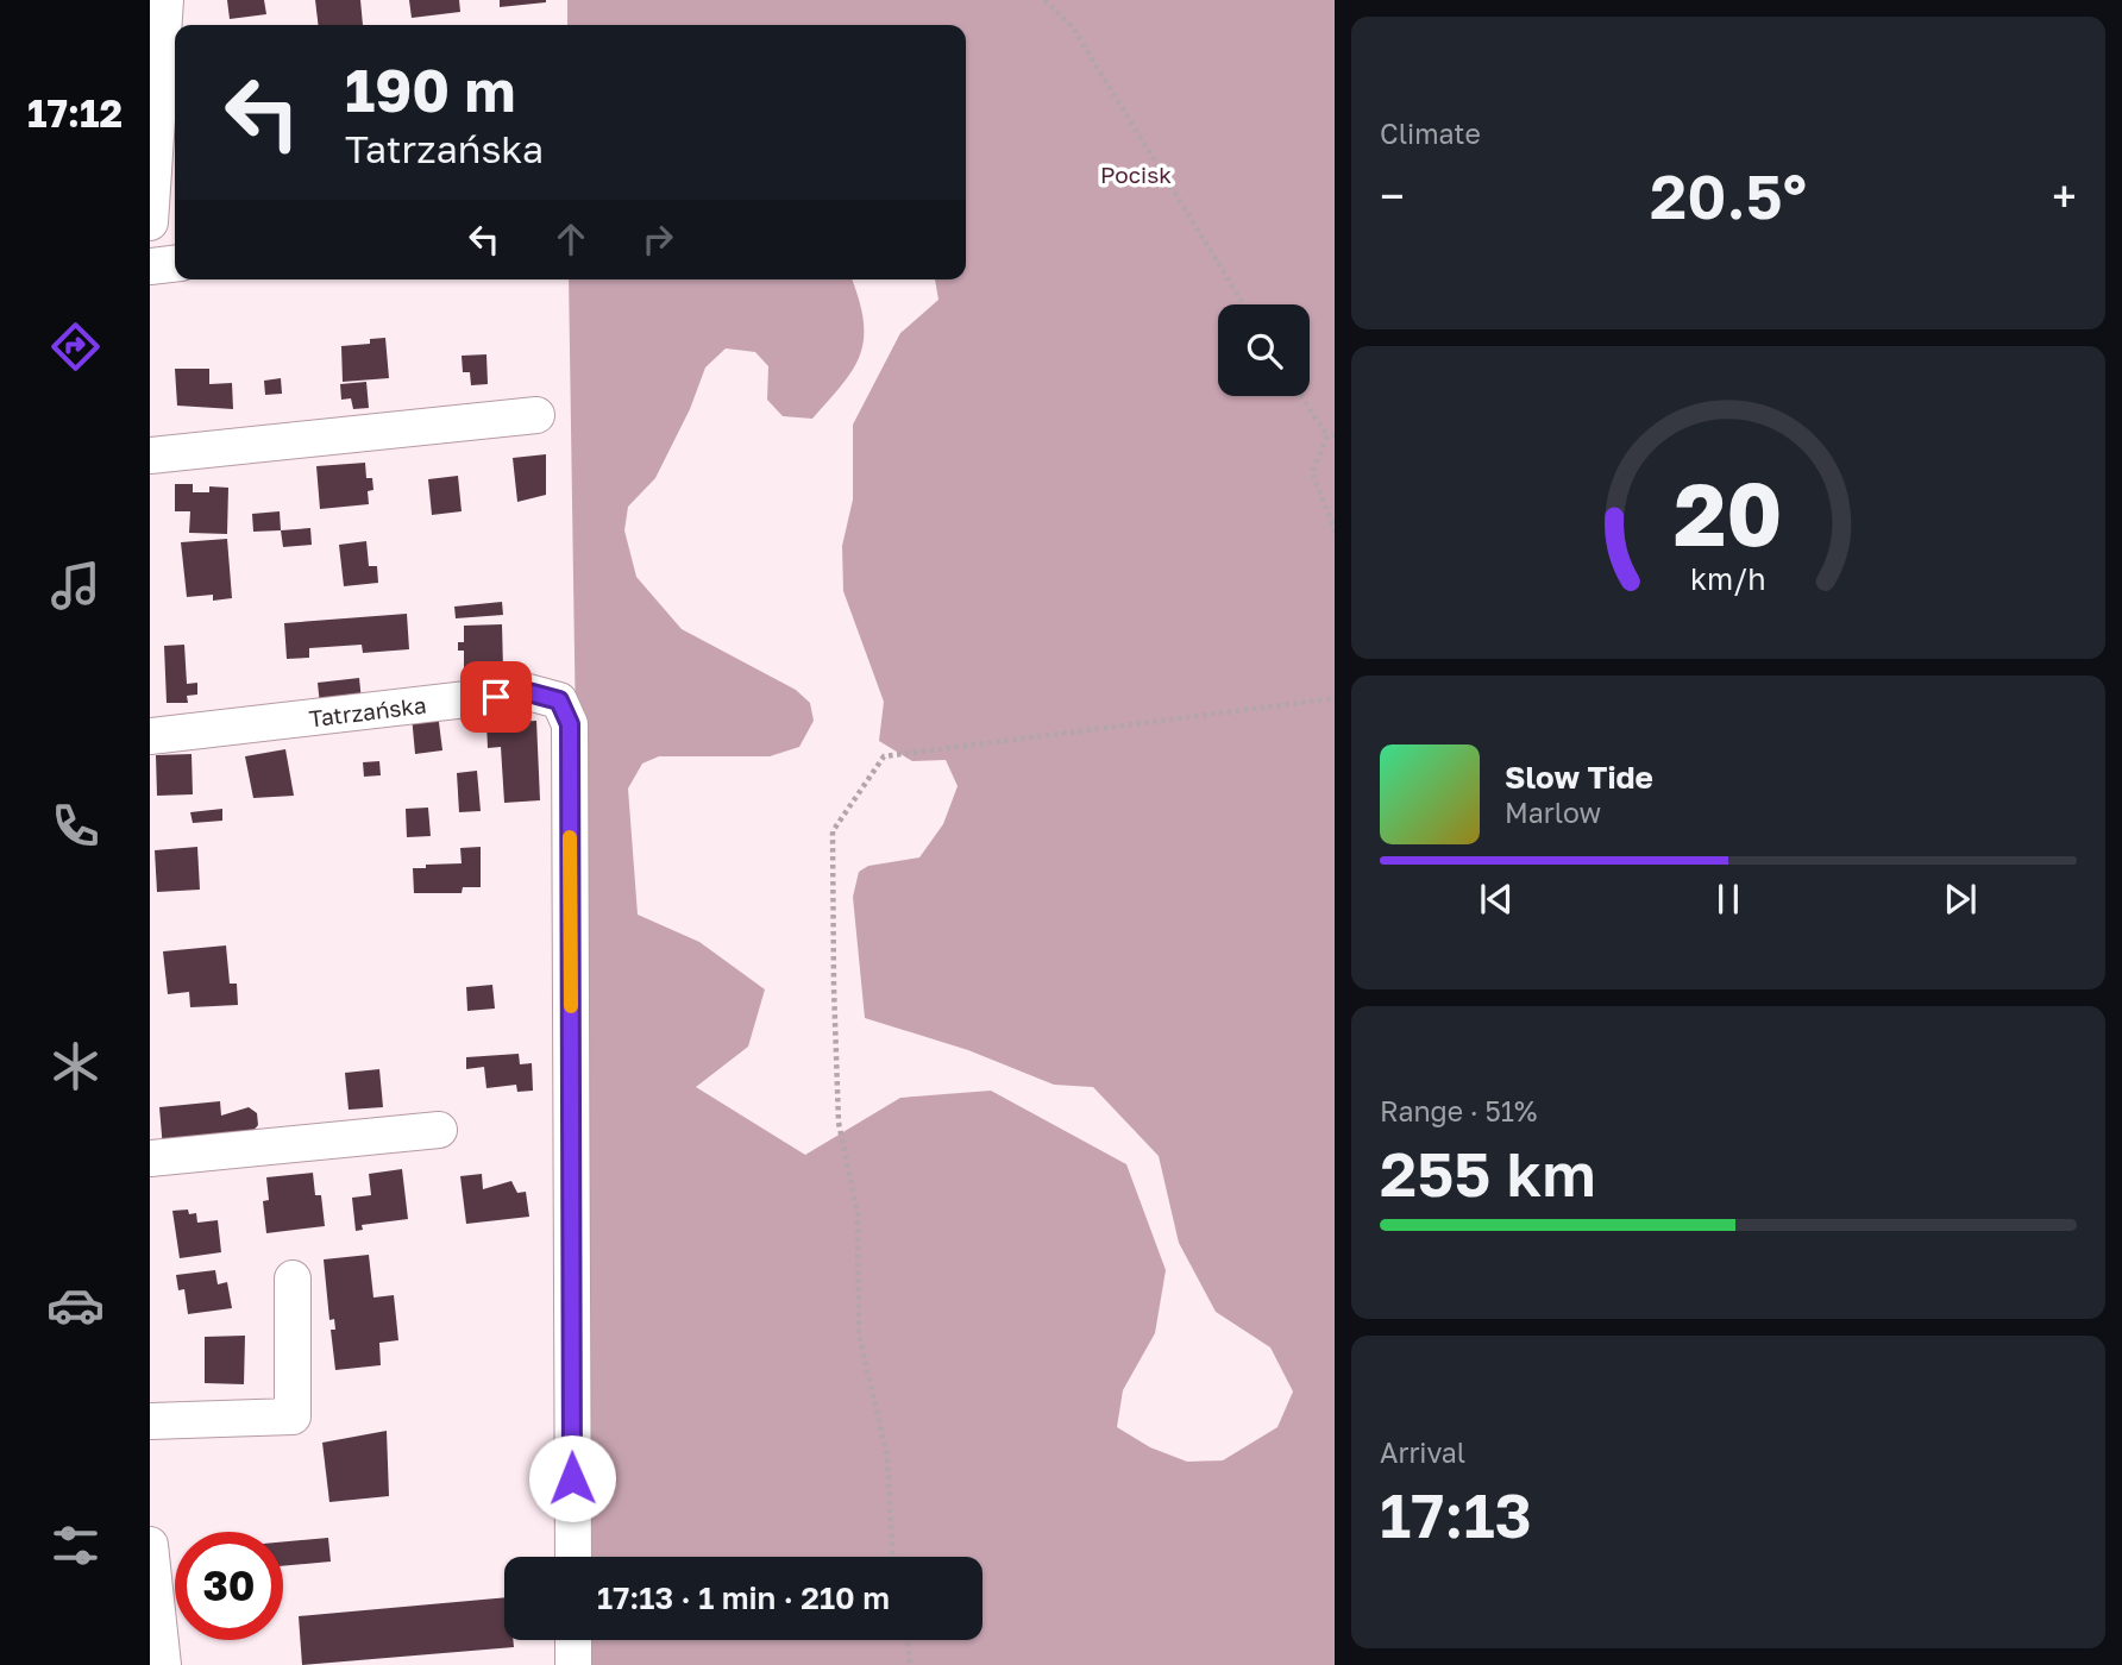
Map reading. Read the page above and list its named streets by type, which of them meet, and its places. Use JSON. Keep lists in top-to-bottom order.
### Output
{
  "streets": {
    "street": ["Tatrzańska"]
  },
  "parks": ["Pocisk"],
  "page": {
    "tabs": "17:12",
    "tile": [
      "Climate",
      ["Range · 51%", "255 km"],
      ["Arrival", "17:13"]
    ],
    "turn": ["190 m", "Tatrzańska"],
    "heat": ["−", "20.5°", "+"],
    "song": ["Slow Tide", "Marlow"],
    "limit": "30",
    "trip": "17:13 · 1 min · 210 m",
    "gauge": ["20", "km/h"]
  }
}
